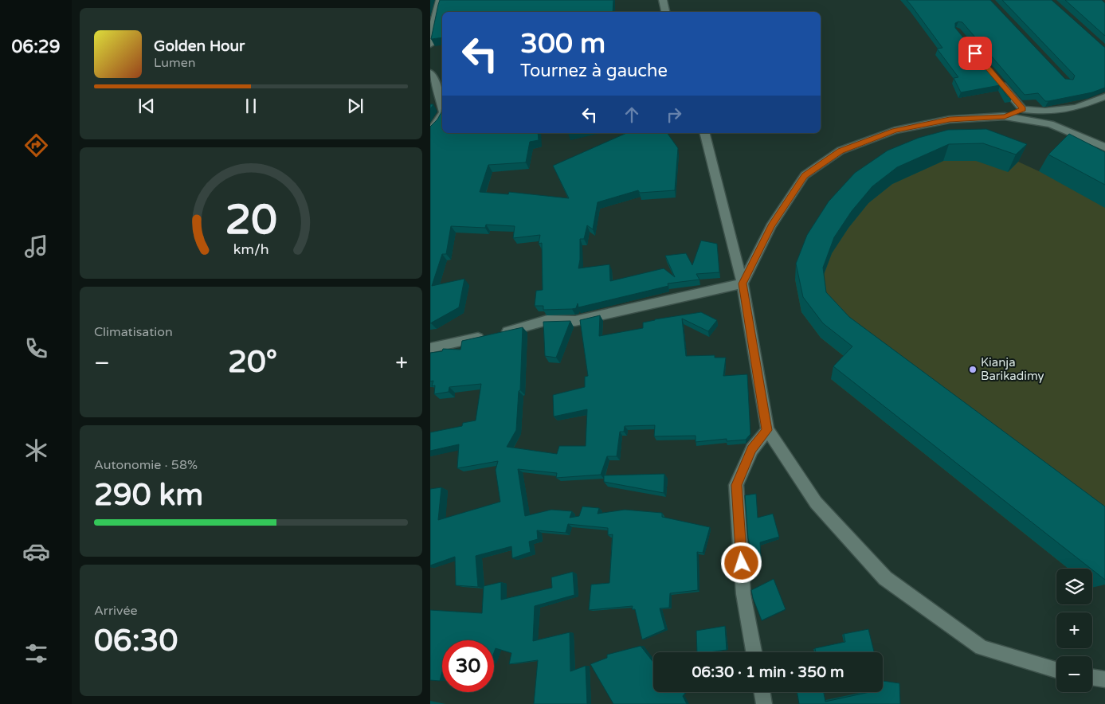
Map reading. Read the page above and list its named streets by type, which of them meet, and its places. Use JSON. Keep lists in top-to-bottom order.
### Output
{
  "places": ["Kianja Barikadimy"],
  "page": {
    "tabs": "06:29",
    "turn": ["300 m", "Tournez à gauche"],
    "song": ["Golden Hour", "Lumen"],
    "tile": [
      "Climatisation",
      ["Autonomie · 58%", "290 km"],
      ["Arrivée", "06:30"]
    ],
    "heat": ["−", "20°", "+"],
    "map_buttons": ["+", "−"],
    "limit": "30",
    "trip": "06:30 · 1 min · 350 m",
    "gauge": ["20", "km/h"]
  }
}
